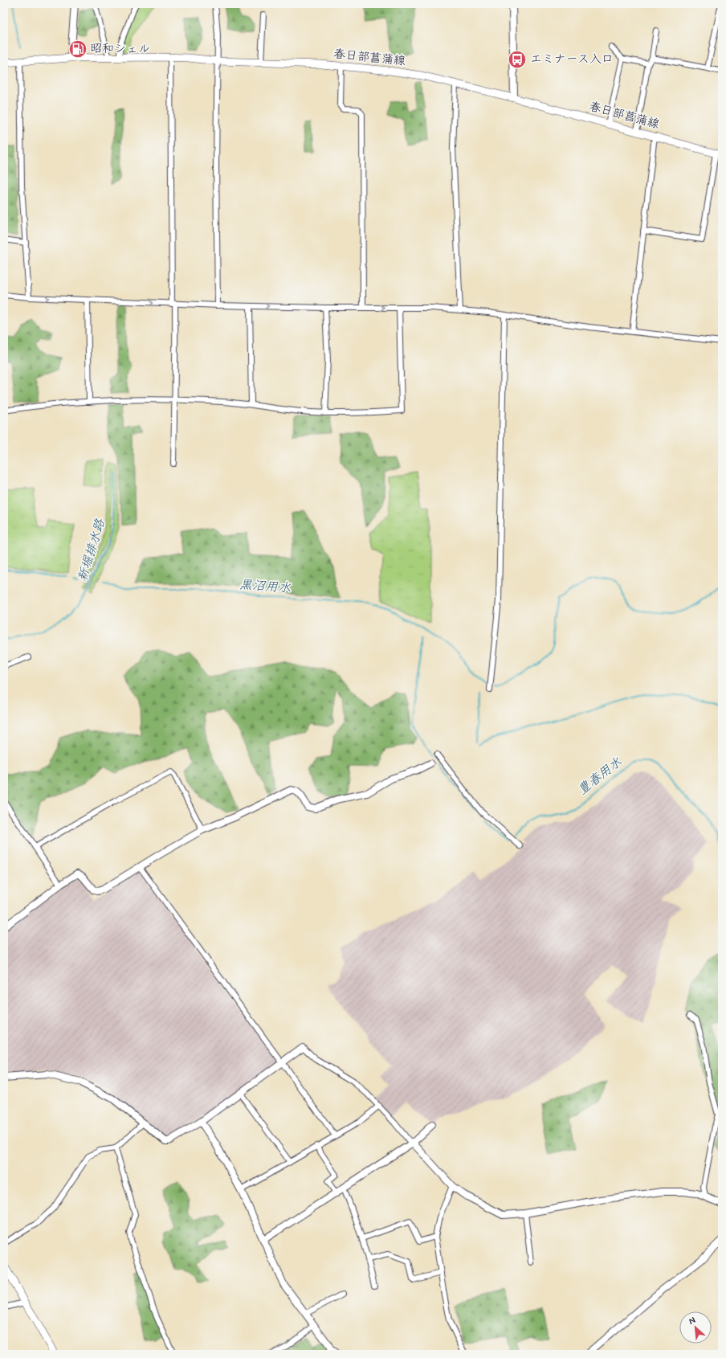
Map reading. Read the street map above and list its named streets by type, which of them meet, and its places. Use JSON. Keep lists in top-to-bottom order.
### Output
{
  "streets": {
    "main road": ["春日部菖蒲線"]
  },
  "water": ["新堀排水路", "黒沼用水", "豊春用水"],
  "places": {
    "fuel station": ["昭和シェル"],
    "bus stop": ["エミナース入口"]
  },
  "north": "top left"
}
